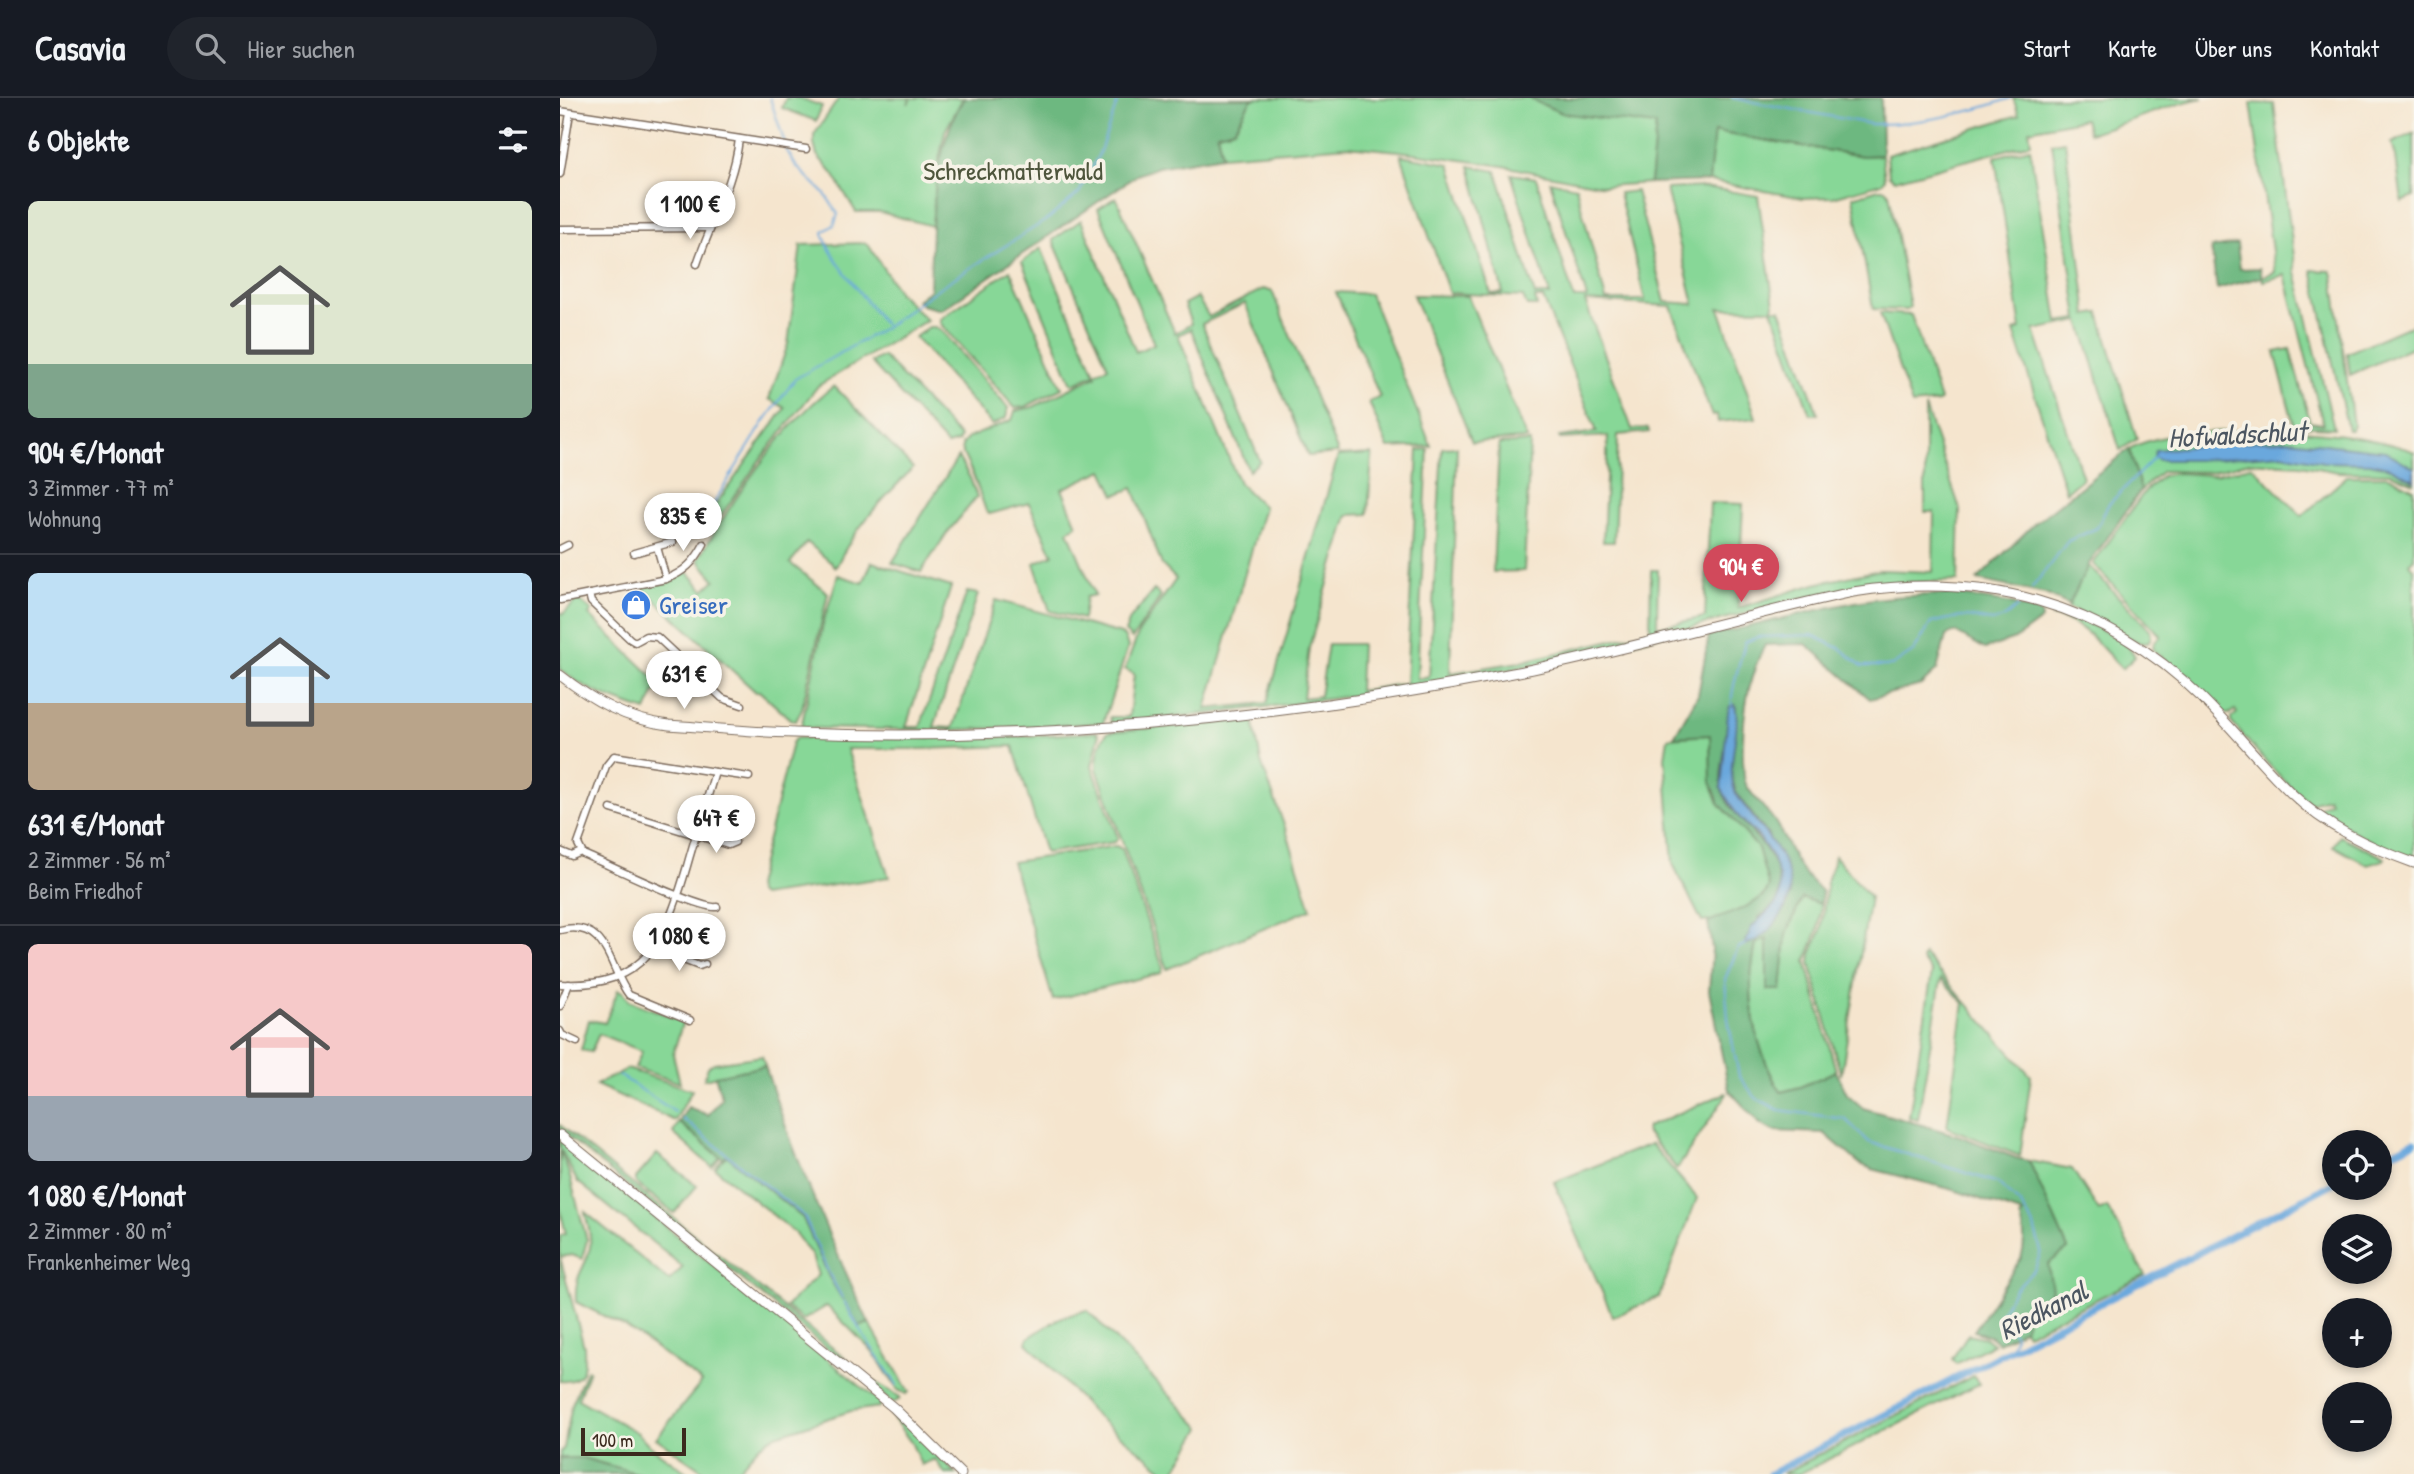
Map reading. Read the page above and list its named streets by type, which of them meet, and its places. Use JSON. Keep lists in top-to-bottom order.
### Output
{
  "water": ["Hofwaldschlut", "Riedkanal"],
  "parks": ["Schreckmatterwald"],
  "places": {
    "shop": ["Greiser"]
  },
  "scale_bar": "100 m",
  "page": {
    "header": "Casavia",
    "search": "Hier suchen",
    "nav": [
      "Start",
      "Karte",
      "Über uns",
      "Kontakt"
    ],
    "heading": "6 Objekte",
    "price": [
      "1 100 €",
      "835 €",
      "904 €",
      "631 €",
      "647 €",
      "1 080 €"
    ],
    "list": [
      {
        "name": "904 €/Monat",
        "note": "3 Zimmer · 77 m² · Wohnung"
      },
      {
        "name": "631 €/Monat",
        "note": "2 Zimmer · 56 m² · Beim Friedhof"
      },
      {
        "name": "1 080 €/Monat",
        "note": "2 Zimmer · 80 m² · Frankenheimer Weg"
      }
    ],
    "map_buttons": ["+", "−"],
    "scale": "100 m"
  }
}
